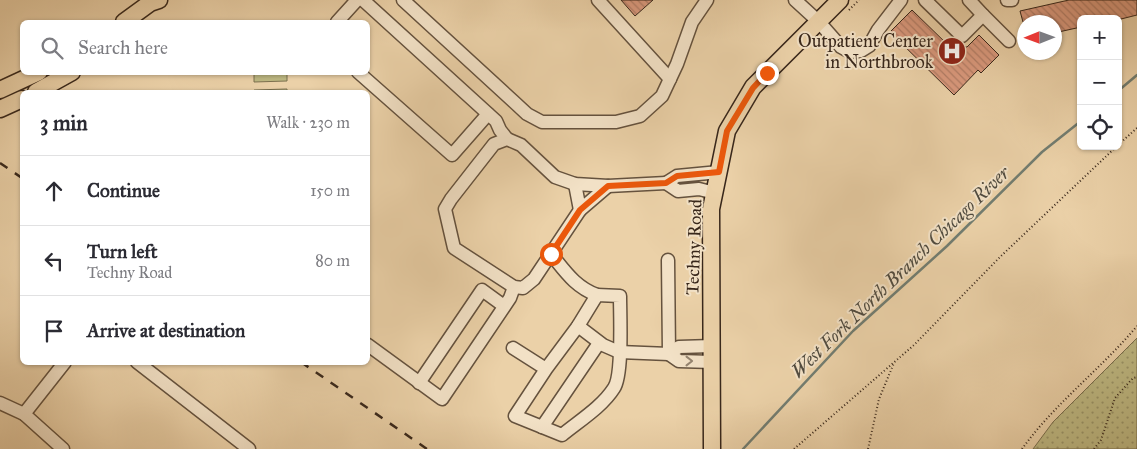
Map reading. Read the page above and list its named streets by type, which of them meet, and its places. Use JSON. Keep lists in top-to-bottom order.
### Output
{
  "streets": {
    "main road": ["Techny Road"]
  },
  "water": ["West Fork North Branch Chicago River"],
  "places": {
    "hospital": ["Outpatient Center in Northbrook"]
  },
  "north": "left",
  "page": {
    "map_buttons": ["+", "−"],
    "search": "Search here",
    "heading": ["3 min", "Walk · 230 m"],
    "list": [
      ["Continue", "150 m"],
      ["Turn left", "Techny Road", "80 m"],
      "Arrive at destination"
    ]
  }
}
